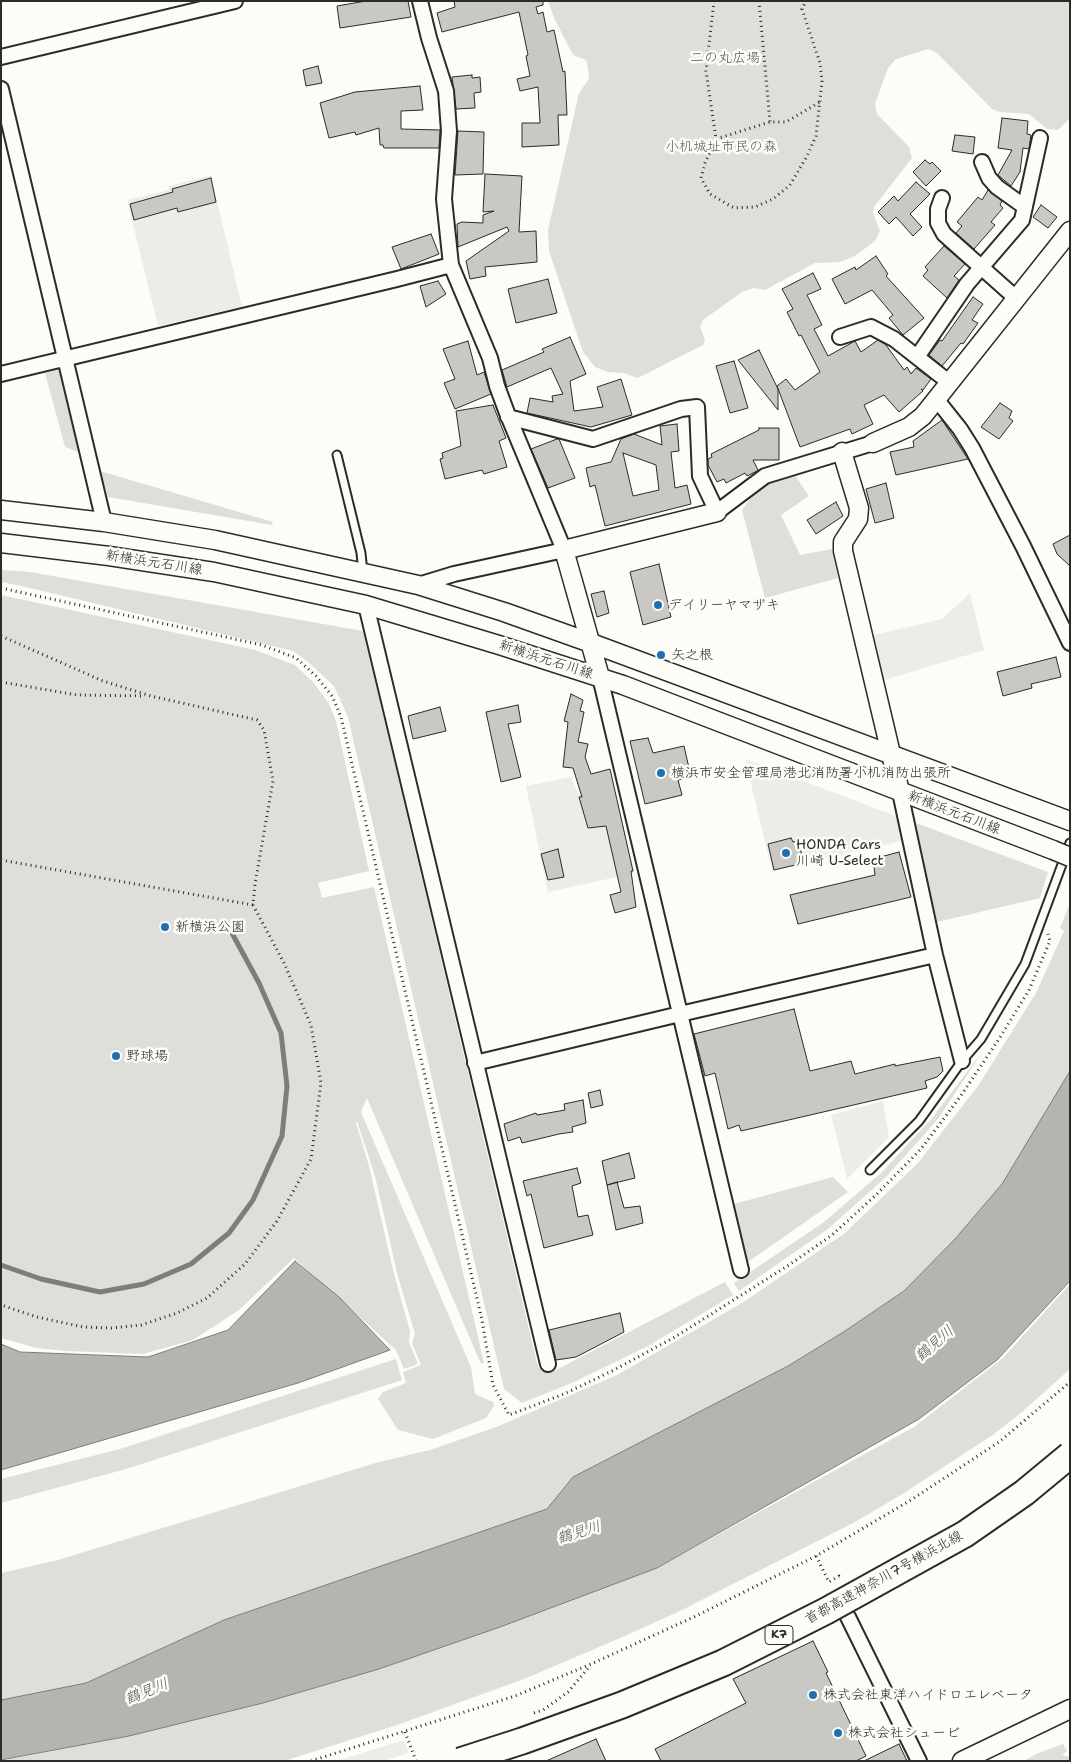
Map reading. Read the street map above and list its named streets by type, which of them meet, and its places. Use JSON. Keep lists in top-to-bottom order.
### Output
{
  "streets": {
    "highway": ["首都高速神奈川7号横浜北線", "K7"],
    "street": ["新横浜元石川線"]
  },
  "water": ["鶴見川"],
  "parks": ["二の丸広場", "小机城址市民の森"],
  "places": [
    "デイリーヤマザキ",
    "矢之根",
    "横浜市安全管理局港北消防署小机消防出張所",
    "HONDA Cars 川崎 U-Select",
    "新横浜公園",
    "野球場",
    "株式会社東洋ハイドロエレベータ",
    "株式会社シュービ"
  ]
}
